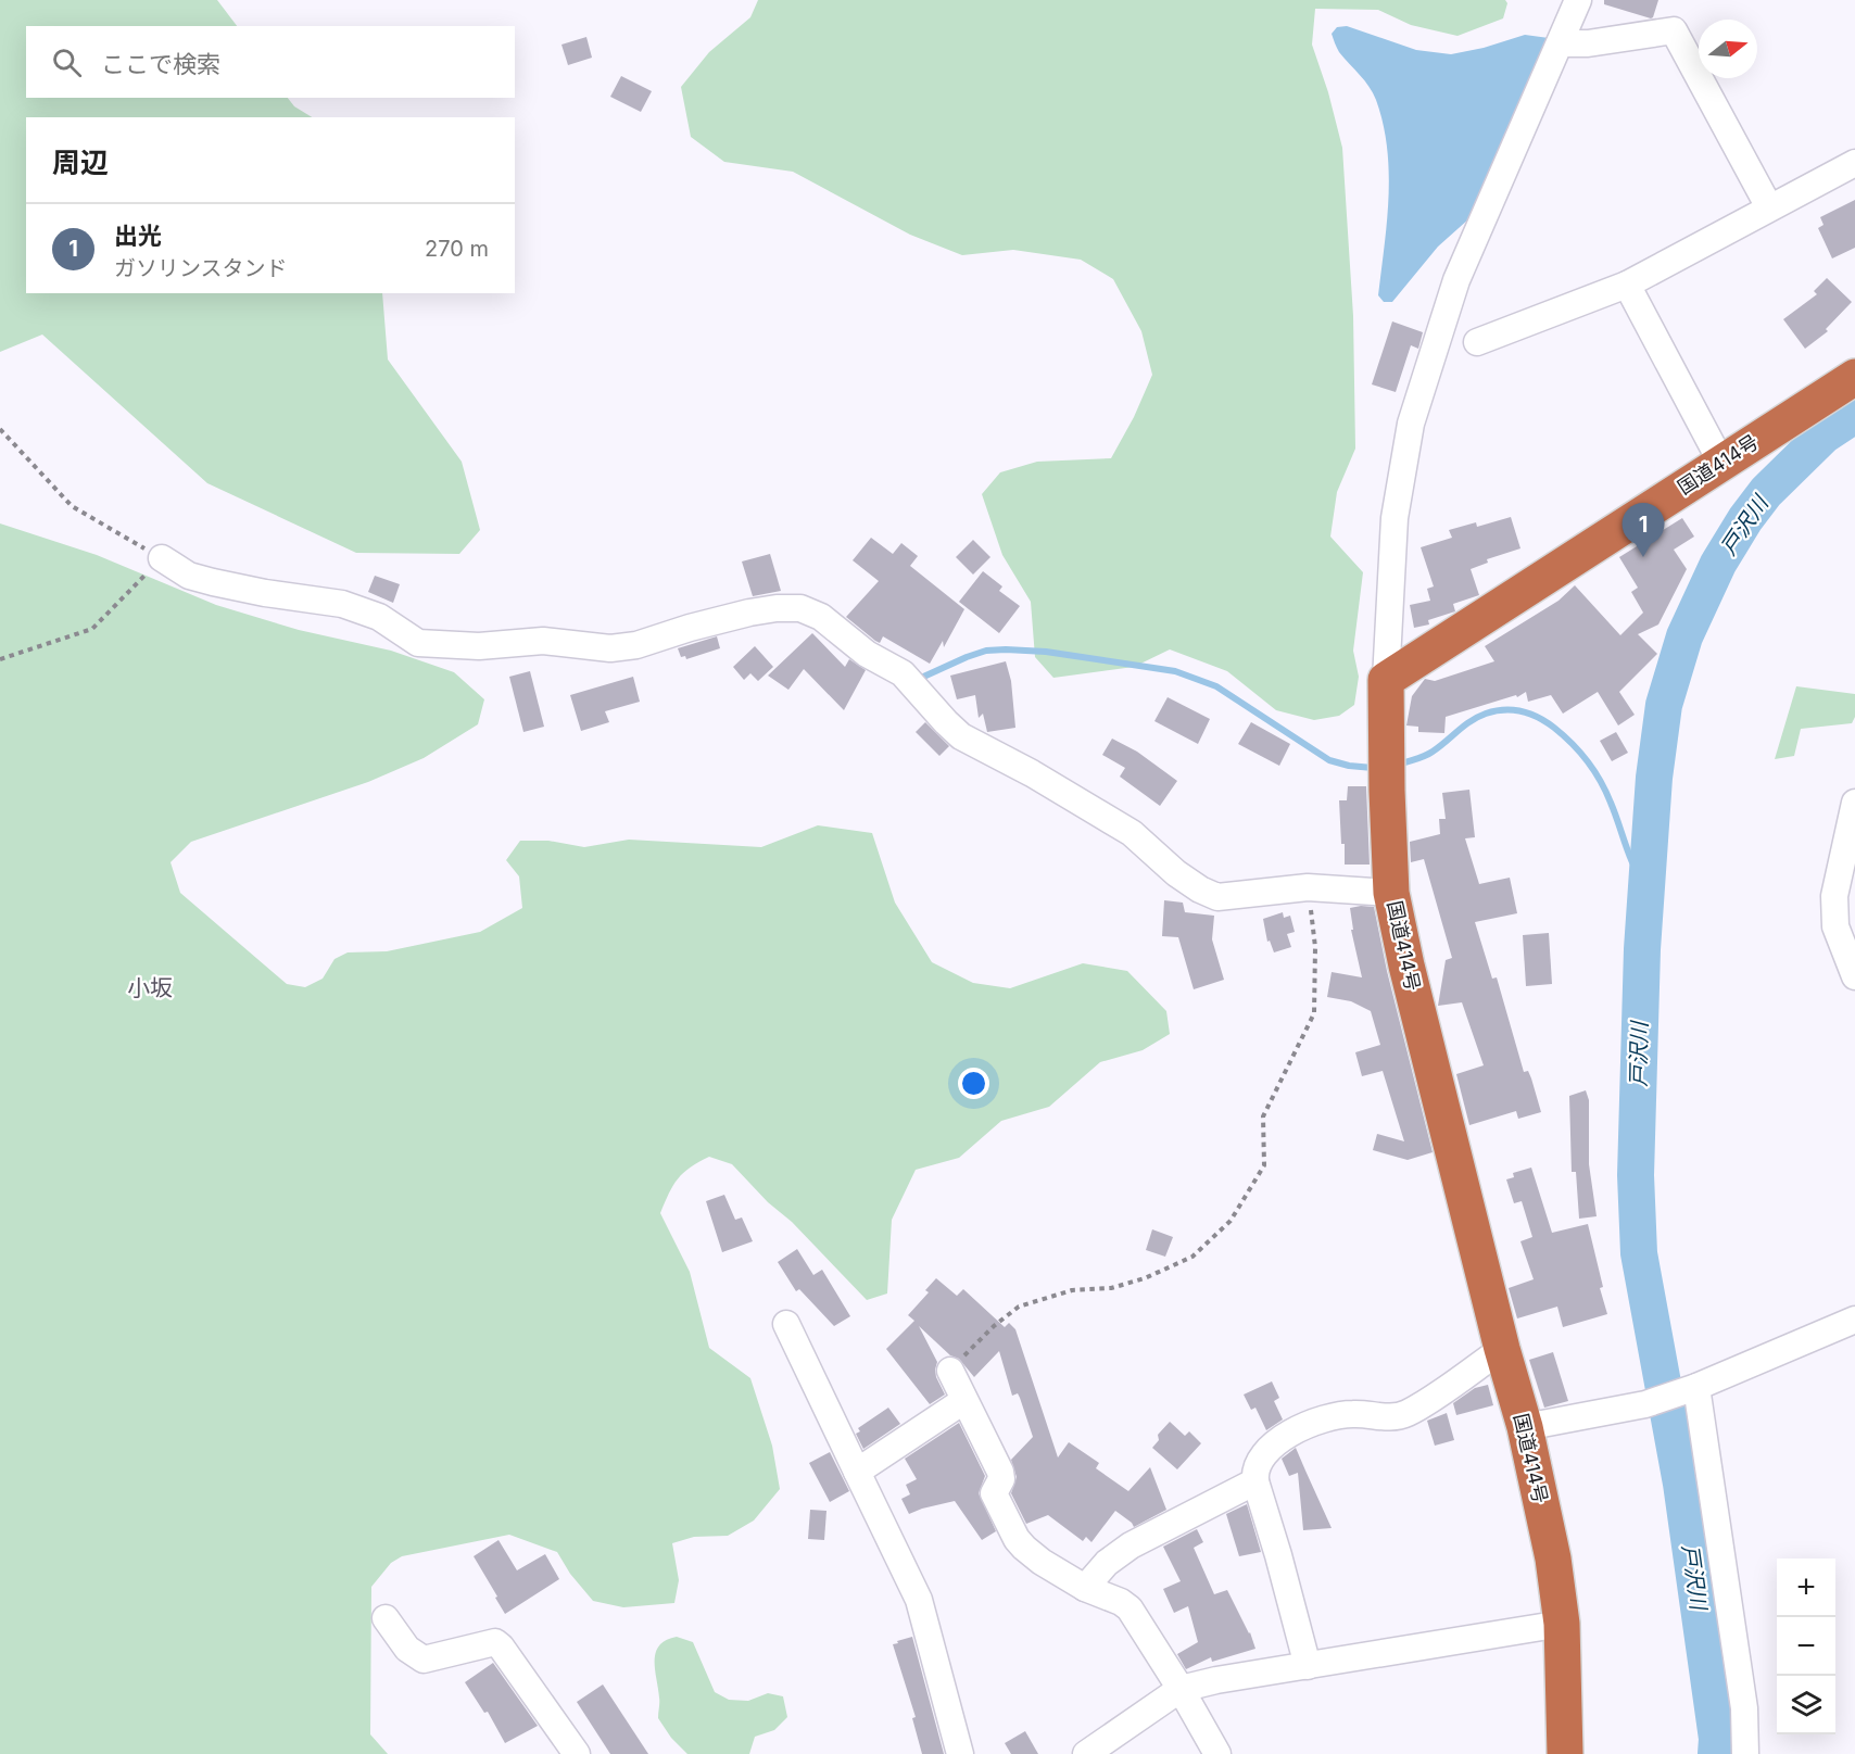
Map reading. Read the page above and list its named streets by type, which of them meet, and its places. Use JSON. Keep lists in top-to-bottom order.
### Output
{
  "streets": {
    "highway": ["国道414号"]
  },
  "districts": ["小坂"],
  "water": ["戸沢川"],
  "north": "right",
  "page": {
    "search": "ここで検索",
    "heading": "周辺",
    "list": [
      {
        "mark": "1",
        "name": "出光",
        "note": "ガソリンスタンド",
        "value": "270 m"
      }
    ],
    "pins": "1",
    "map_buttons": ["+", "−"]
  }
}
